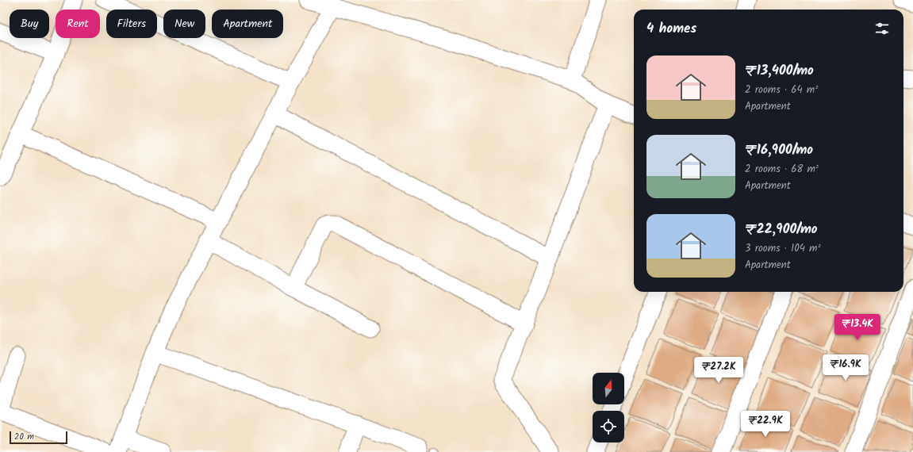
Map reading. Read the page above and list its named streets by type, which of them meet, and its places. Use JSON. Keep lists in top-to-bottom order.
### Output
{
  "scale_bar": "20 m",
  "north": "top",
  "page": {
    "chip": [
      "Buy",
      "Rent",
      "Filters",
      "New",
      "Apartment"
    ],
    "heading": "4 homes",
    "list": [
      {
        "name": "₹13,400/mo",
        "note": "2 rooms · 64 m² · Apartment"
      },
      {
        "name": "₹16,900/mo",
        "note": "2 rooms · 68 m² · Apartment"
      },
      {
        "name": "₹22,900/mo",
        "note": "3 rooms · 104 m² · Apartment"
      }
    ],
    "price": [
      "₹13.4K",
      "₹16.9K",
      "₹27.2K",
      "₹22.9K"
    ],
    "scale": "20 m"
  }
}
